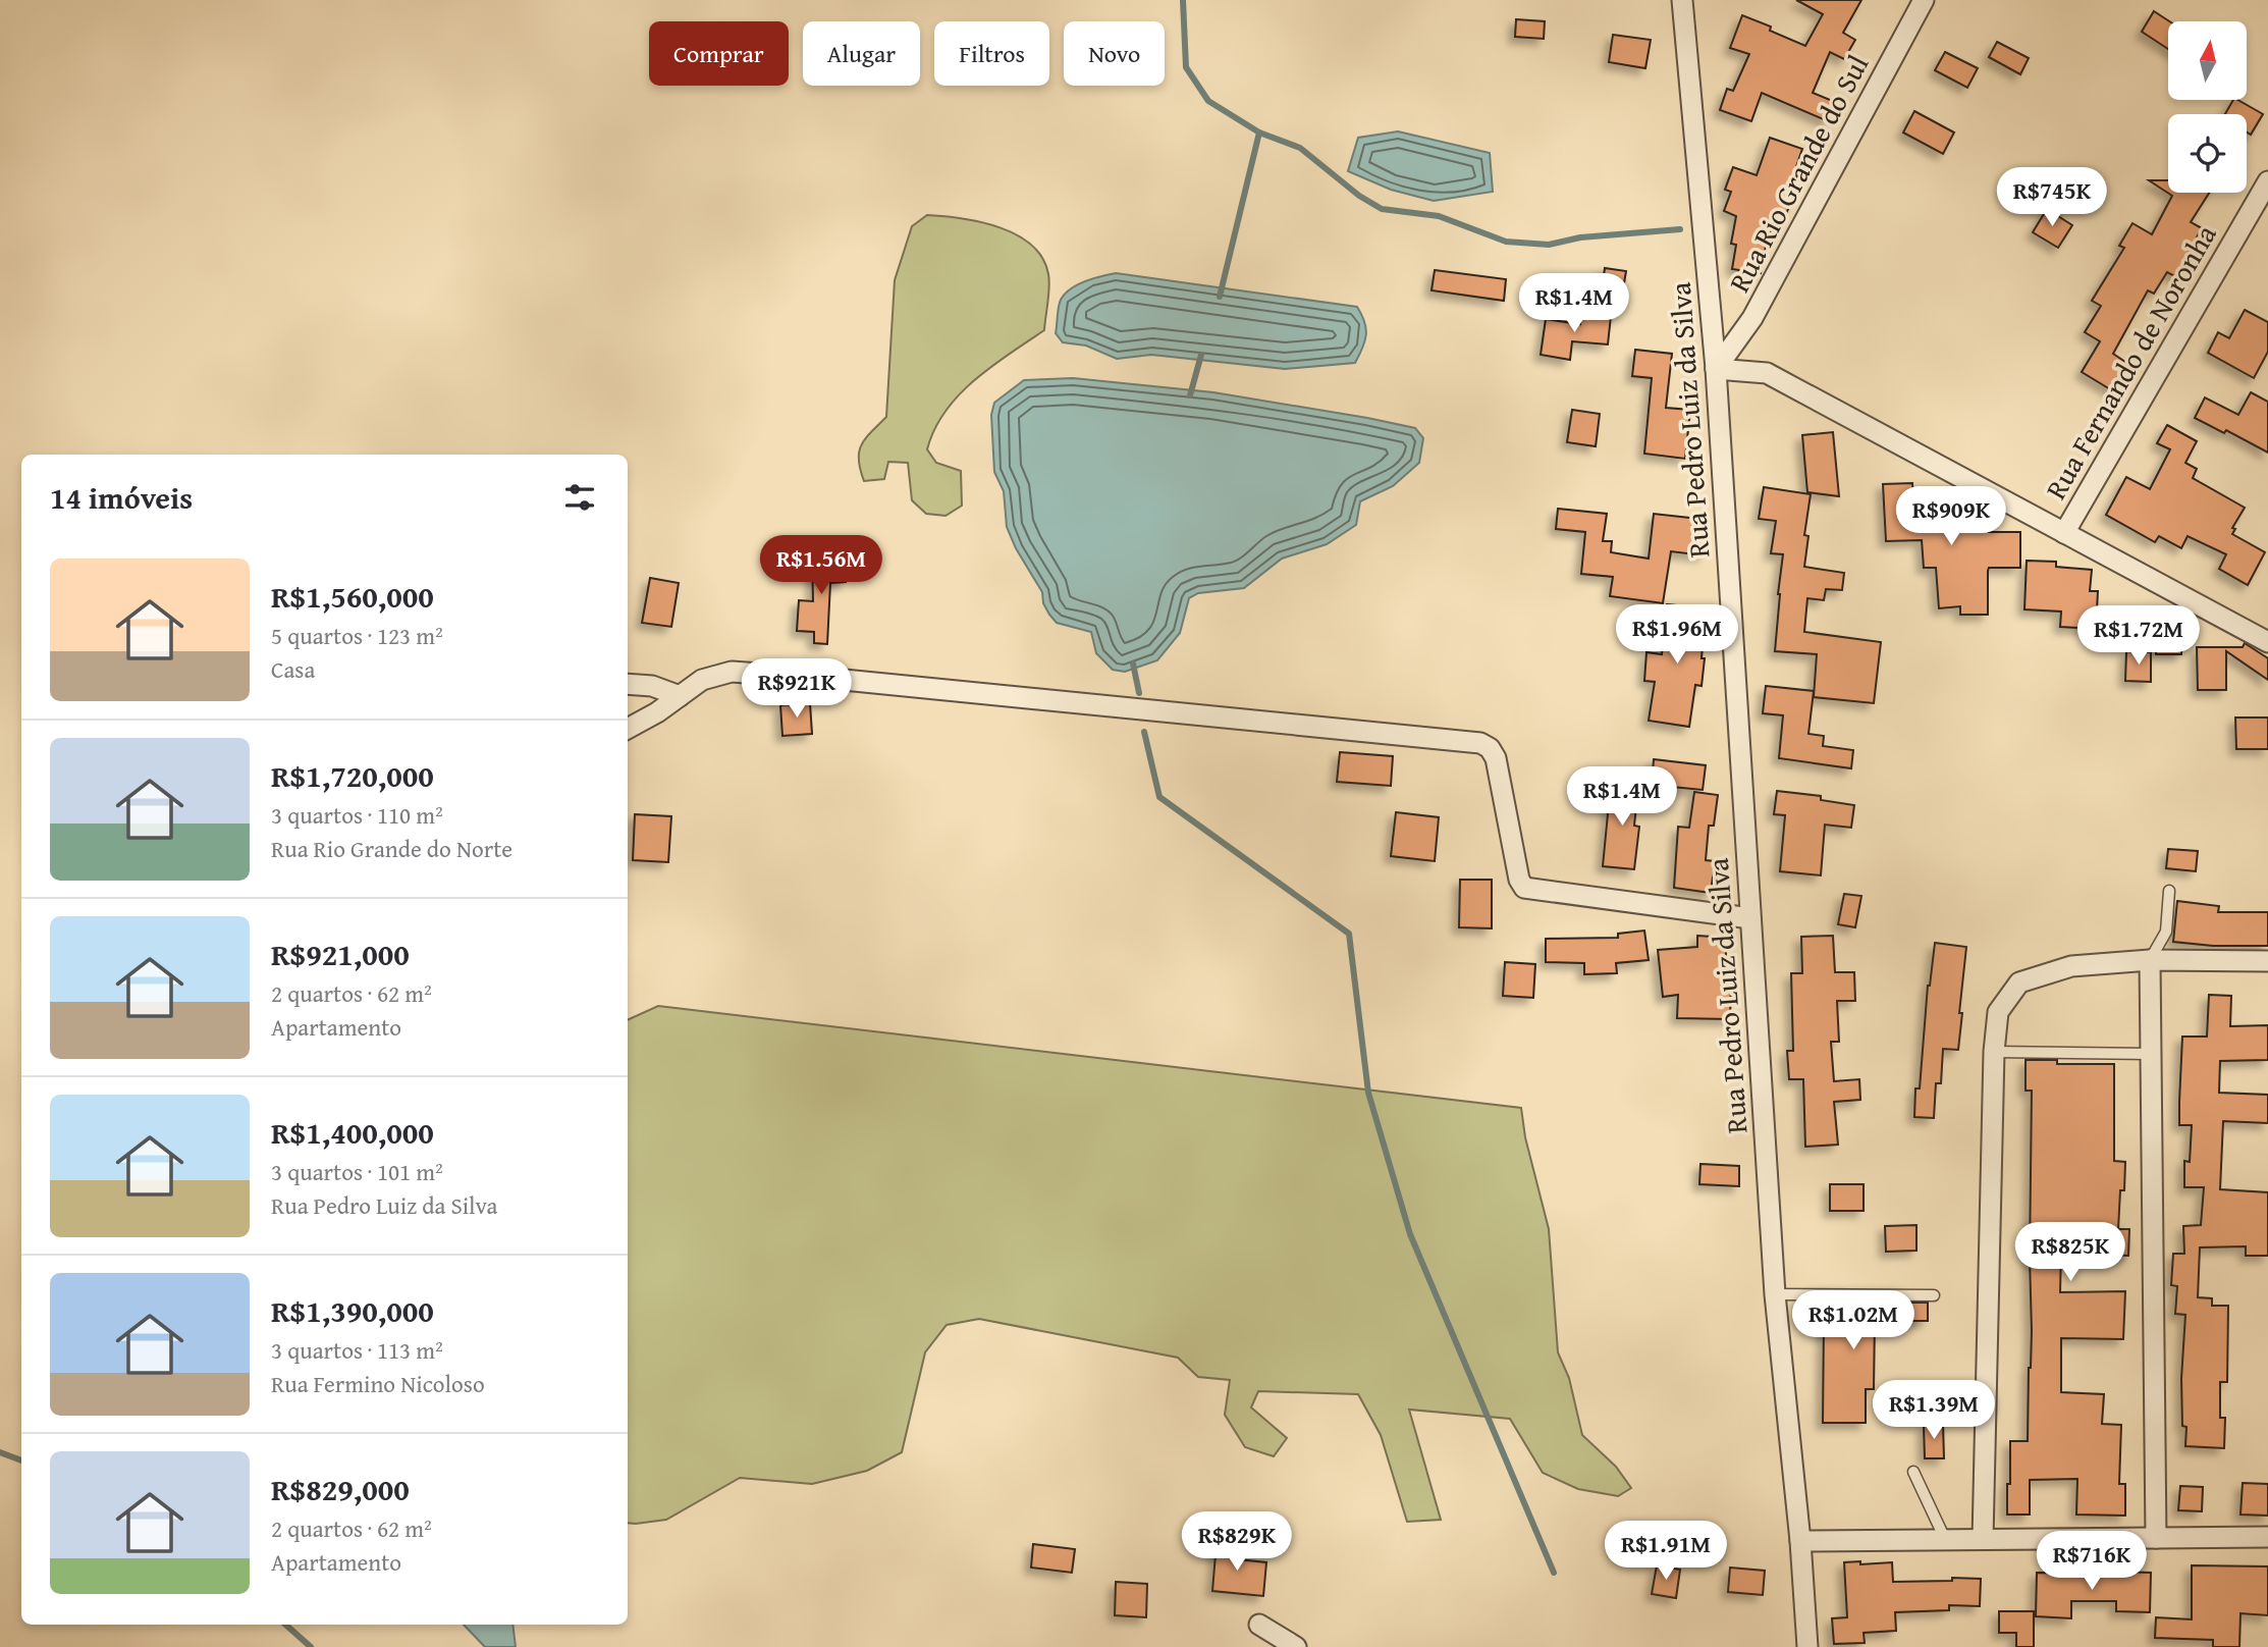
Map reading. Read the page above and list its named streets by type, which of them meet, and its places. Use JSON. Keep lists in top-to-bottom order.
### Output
{
  "streets": {
    "street": ["Rua Rio Grande do Sul", "Rua Fernando de Noronha", "Rua Pedro Luiz da Silva"]
  },
  "crossings": [
    ["Rua Rio Grande do Sul", "Rua Pedro Luiz da Silva"]
  ],
  "north": "top",
  "page": {
    "chip": [
      "Comprar",
      "Alugar",
      "Filtros",
      "Novo"
    ],
    "price": [
      "R$745K",
      "R$1.4M",
      "R$909K",
      "R$1.56M",
      "R$1.96M",
      "R$1.72M",
      "R$921K",
      "R$1.4M",
      "R$825K",
      "R$1.02M",
      "R$1.39M",
      "R$829K",
      "R$1.91M",
      "R$716K"
    ],
    "heading": "14 imóveis",
    "list": [
      {
        "name": "R$1,560,000",
        "note": "5 quartos · 123 m² · Casa"
      },
      {
        "name": "R$1,720,000",
        "note": "3 quartos · 110 m² · Rua Rio Grande do Norte"
      },
      {
        "name": "R$921,000",
        "note": "2 quartos · 62 m² · Apartamento"
      },
      {
        "name": "R$1,400,000",
        "note": "3 quartos · 101 m² · Rua Pedro Luiz da Silva"
      },
      {
        "name": "R$1,390,000",
        "note": "3 quartos · 113 m² · Rua Fermino Nicoloso"
      },
      {
        "name": "R$829,000",
        "note": "2 quartos · 62 m² · Apartamento"
      }
    ]
  }
}
